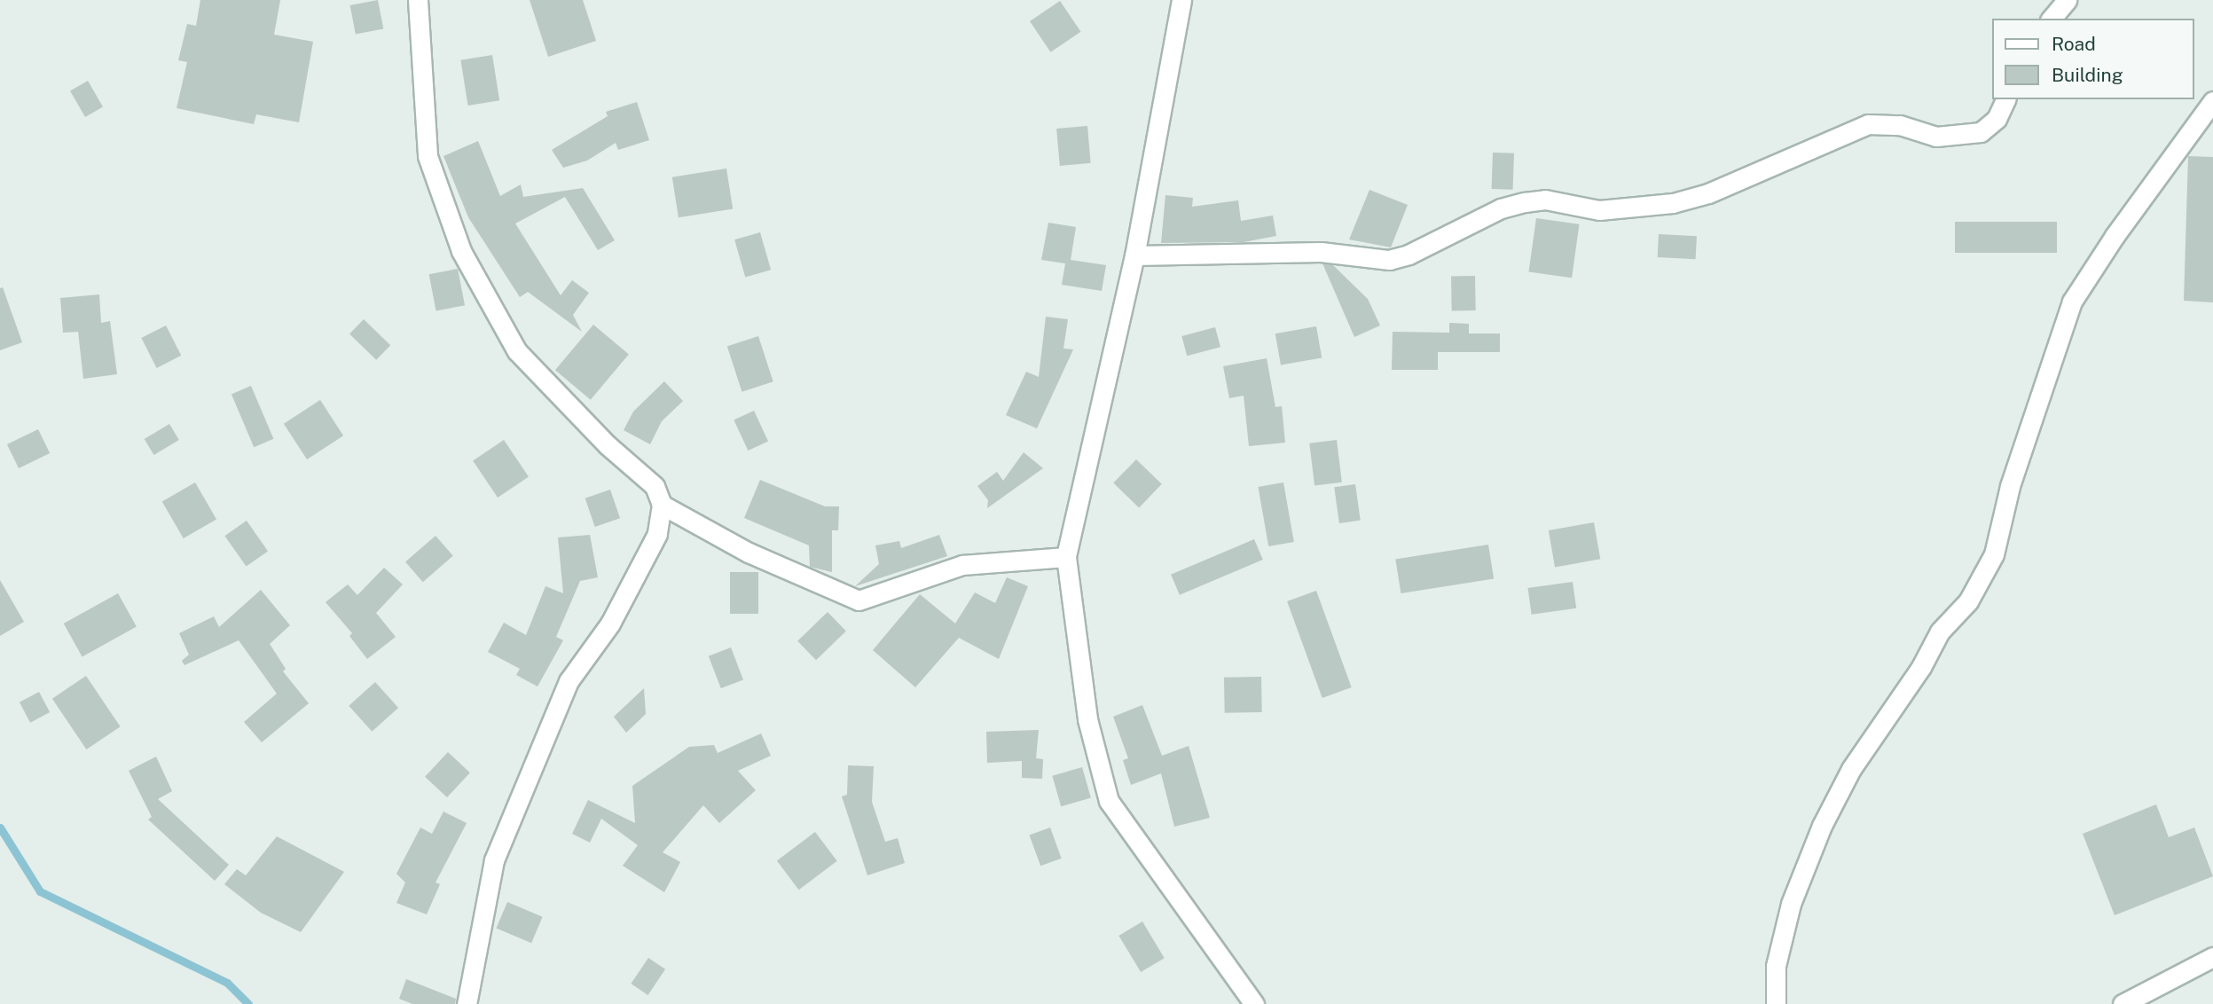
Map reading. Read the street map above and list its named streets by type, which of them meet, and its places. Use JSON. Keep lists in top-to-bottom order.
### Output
{
  "legend": ["Road", "Building"]
}
